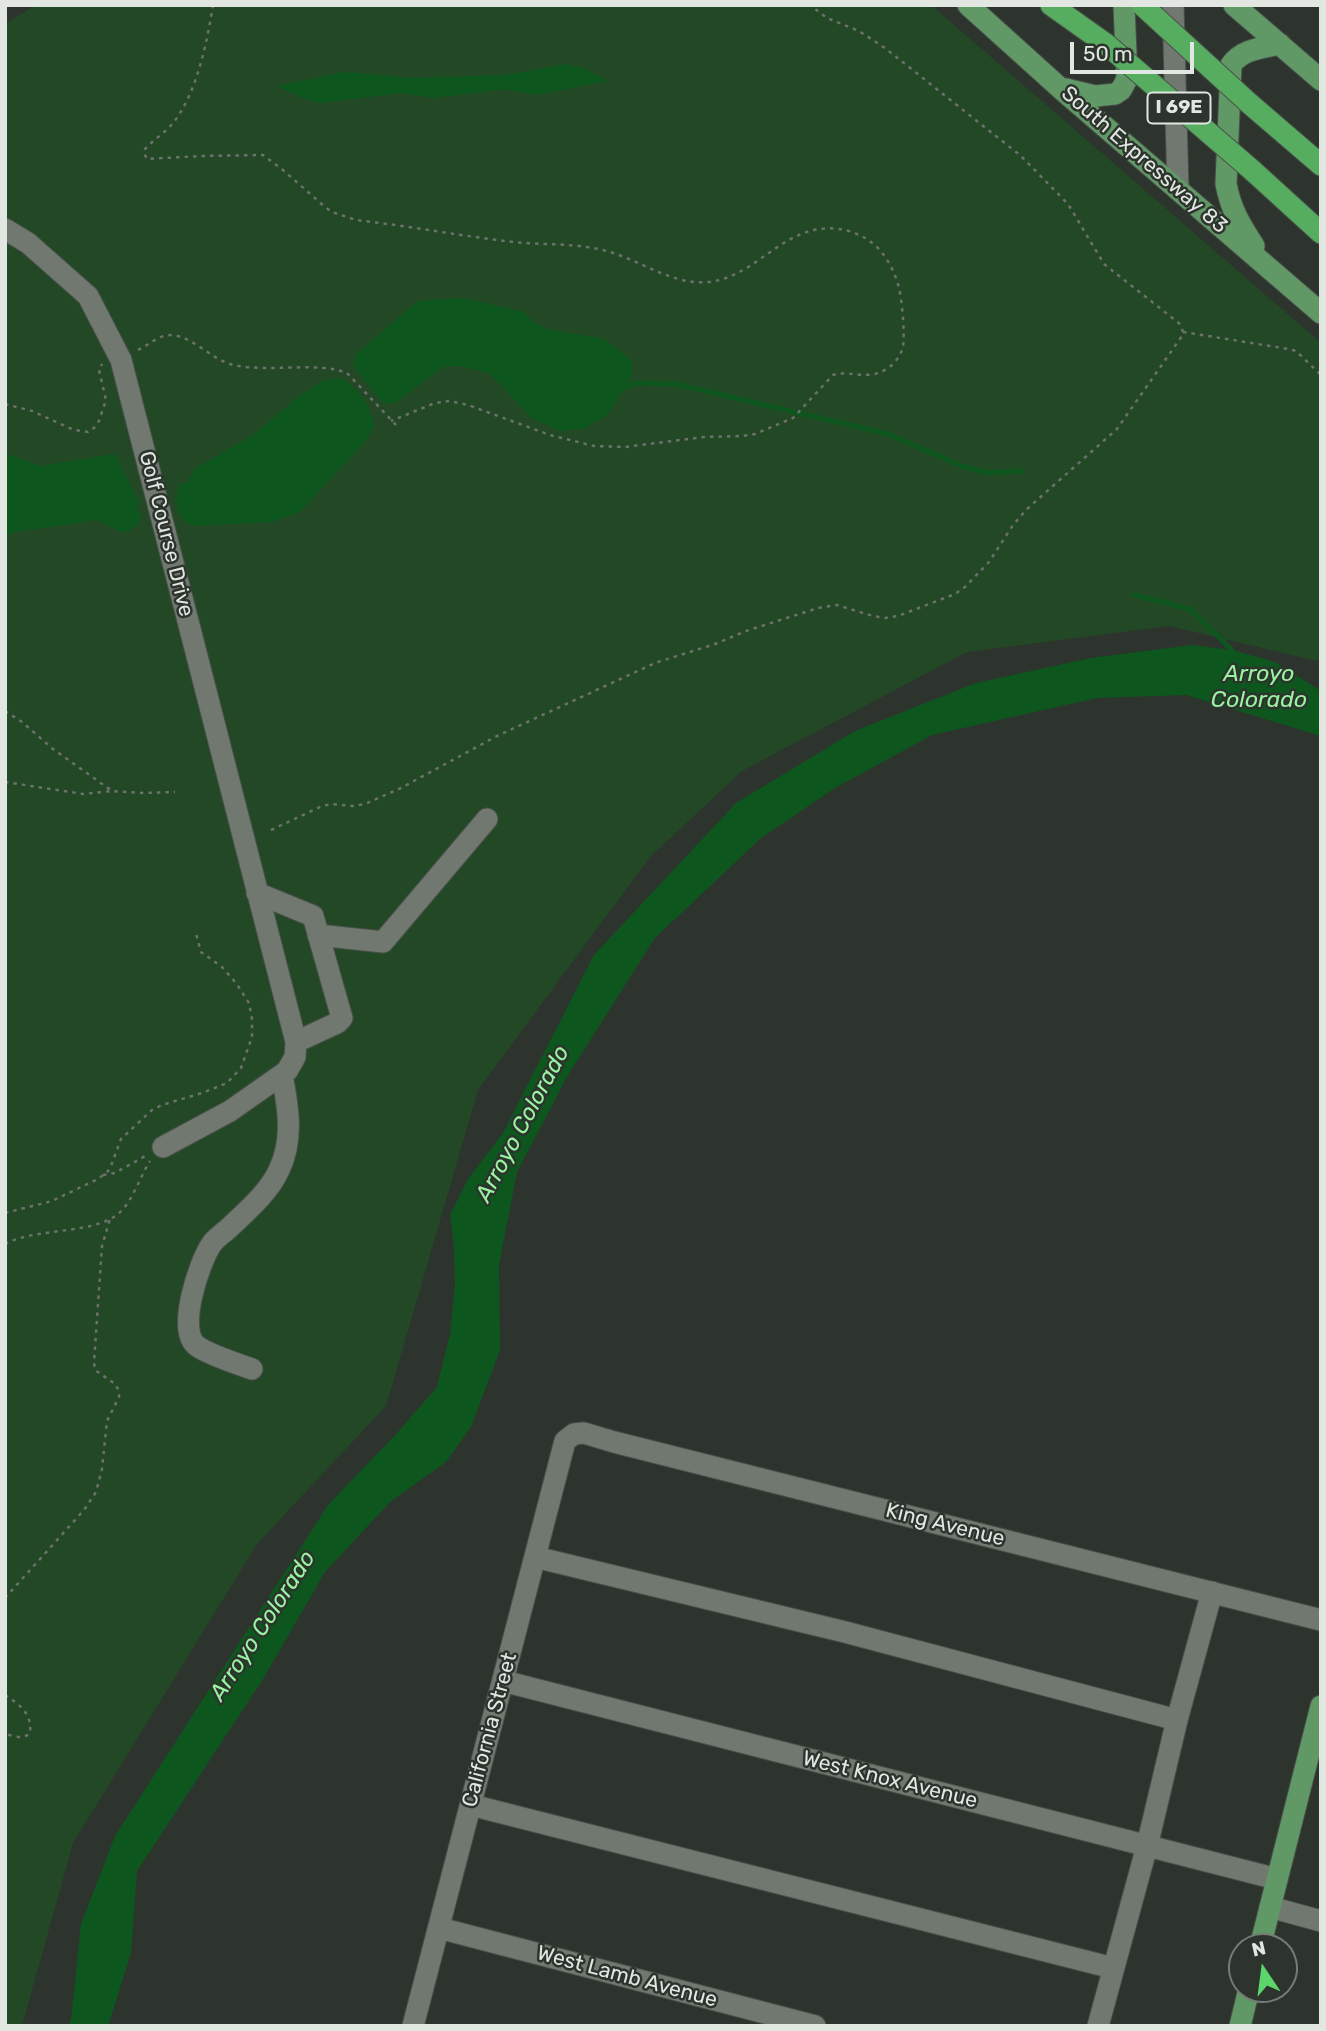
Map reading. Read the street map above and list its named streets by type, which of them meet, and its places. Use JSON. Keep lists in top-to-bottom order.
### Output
{
  "streets": {
    "highway": ["I 69E"],
    "main road": ["South Expressway 83"],
    "street": [
      "Golf Course Drive",
      "King Avenue",
      "California Street",
      "West Knox Avenue",
      "West Lamb Avenue"
    ]
  },
  "crossings": [
    ["King Avenue", "California Street"],
    ["California Street", "West Knox Avenue"],
    ["California Street", "West Lamb Avenue"]
  ],
  "water": ["Arroyo Colorado"],
  "scale_bar": "50 m",
  "north": "top"
}
